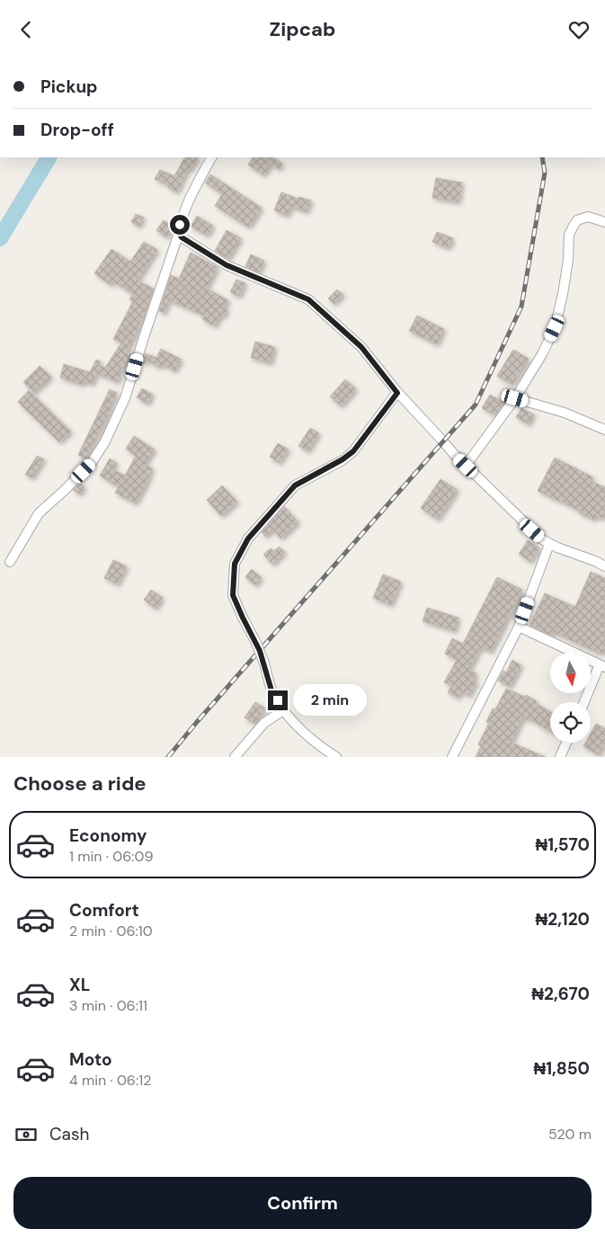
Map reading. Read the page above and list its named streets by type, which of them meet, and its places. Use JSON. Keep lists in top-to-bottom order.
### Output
{
  "north": "bottom",
  "page": {
    "header": "Zipcab",
    "banner": ["Pickup", "Drop-off"],
    "bubble": "2 min",
    "heading": "Choose a ride",
    "list": [
      {
        "name": "Economy",
        "note": "1 min · 06:09",
        "value": "₦1,570"
      },
      {
        "name": "Comfort",
        "note": "2 min · 06:10",
        "value": "₦2,120"
      },
      {
        "name": "XL",
        "note": "3 min · 06:11",
        "value": "₦2,670"
      },
      {
        "name": "Moto",
        "note": "4 min · 06:12",
        "value": "₦1,850"
      }
    ],
    "pay": ["Cash", "520 m"],
    "buttons": "Confirm"
  }
}
